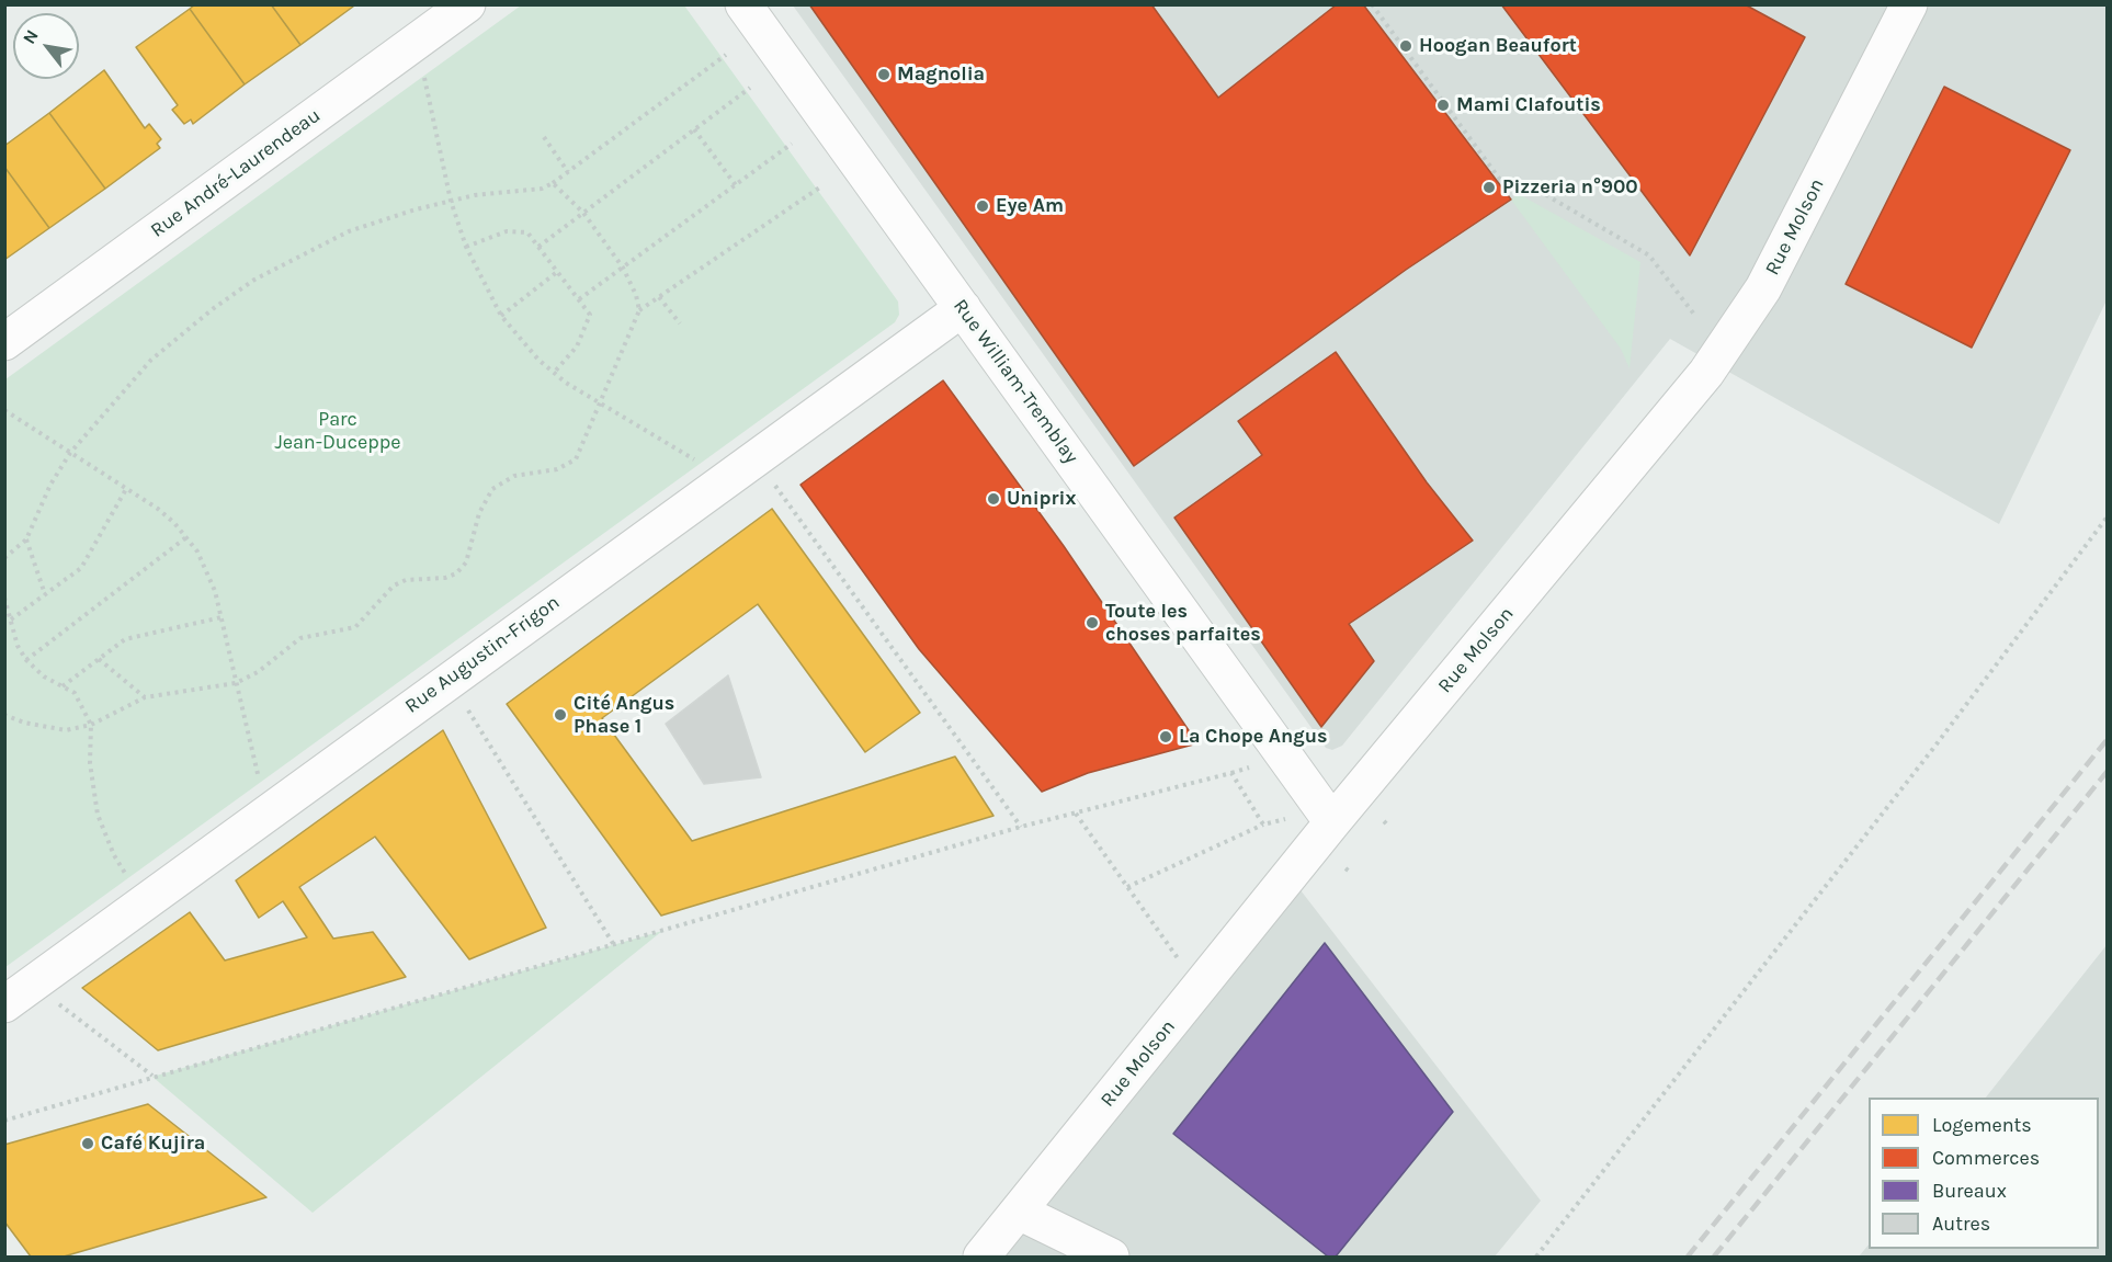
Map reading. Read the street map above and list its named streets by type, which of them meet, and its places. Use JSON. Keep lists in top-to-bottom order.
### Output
{
  "streets": {
    "street": [
      "Rue André-Laurendeau",
      "Rue Molson",
      "Rue William-Tremblay",
      "Rue Augustin-Frigon"
    ]
  },
  "crossings": [
    ["Rue Molson", "Rue William-Tremblay"],
    ["Rue William-Tremblay", "Rue Augustin-Frigon"]
  ],
  "parks": ["Parc Jean-Duceppe"],
  "places": [
    "Hoogan Beaufort",
    "Magnolia",
    "Mami Clafoutis",
    "Pizzeria n°900",
    "Eye Am",
    "Uniprix",
    "Toute les choses parfaites",
    "Cité Angus Phase 1",
    "La Chope Angus",
    "Café Kujira"
  ],
  "legend": [
    "Logements",
    "Commerces",
    "Bureaux",
    "Autres"
  ],
  "north": "top left"
}
